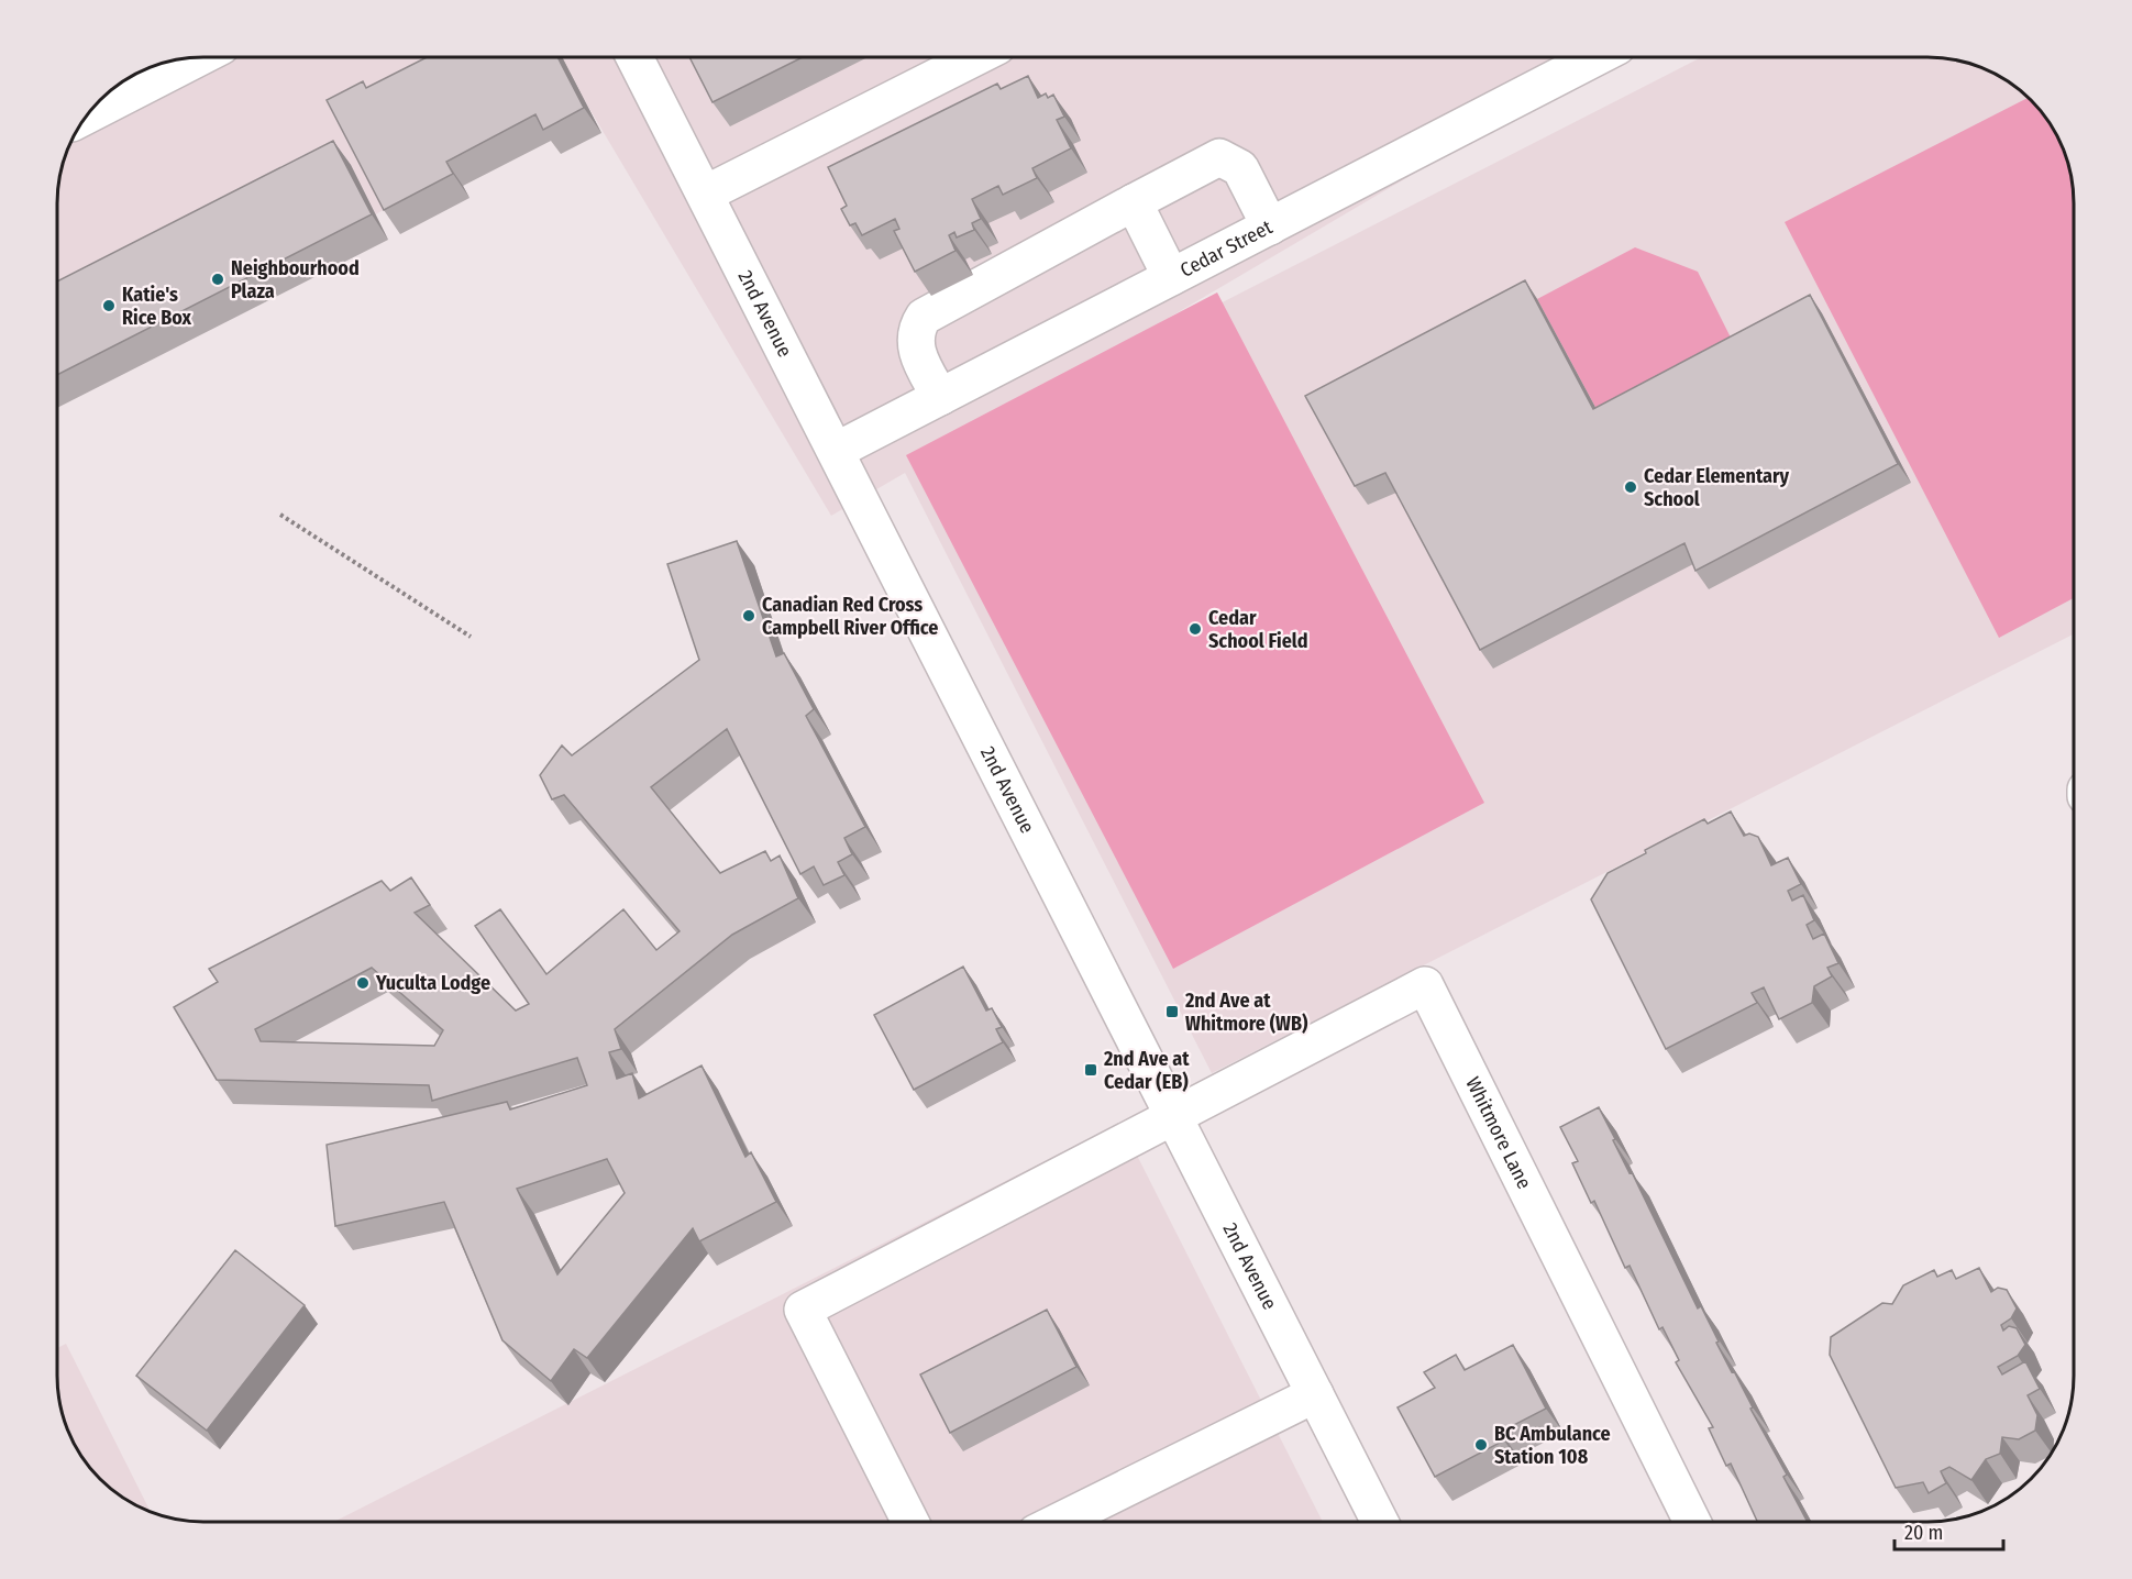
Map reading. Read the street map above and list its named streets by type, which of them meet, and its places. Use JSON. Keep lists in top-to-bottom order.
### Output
{
  "streets": {
    "street": ["Cedar Street", "2nd Avenue", "Whitmore Lane"]
  },
  "crossings": [
    ["Cedar Street", "2nd Avenue"],
    ["2nd Avenue", "Whitmore Lane"]
  ],
  "places": {
    "other": [
      "Neighbourhood Plaza",
      "Katie's Rice Box",
      "Cedar Elementary School",
      "Canadian Red Cross Campbell River Office",
      "Cedar School Field",
      "Yuculta Lodge",
      "BC Ambulance Station 108"
    ],
    "transit": ["2nd Ave at Whitmore (WB)", "2nd Ave at Cedar (EB)"]
  },
  "scale_bar": "20 m"
}
